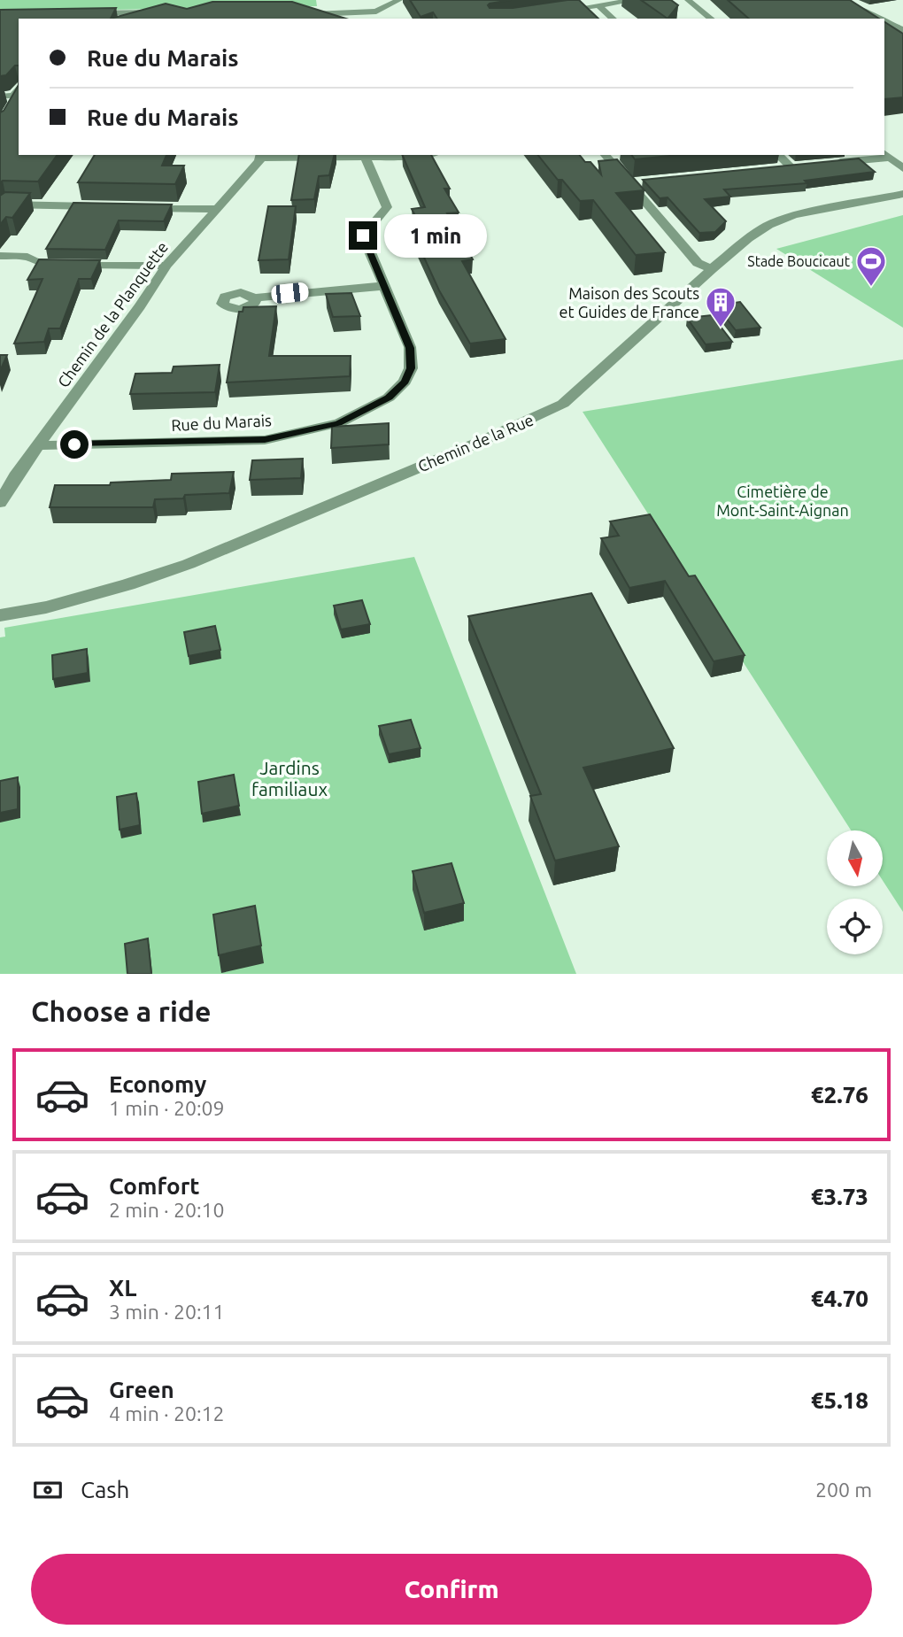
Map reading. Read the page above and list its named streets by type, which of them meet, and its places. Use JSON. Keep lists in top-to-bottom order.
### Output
{
  "streets": {
    "street": ["Chemin de la Planquette", "Rue du Marais", "Chemin de la Rue"]
  },
  "crossings": [
    ["Chemin de la Planquette", "Rue du Marais"]
  ],
  "parks": ["Cimetière de Mont-Saint-Aignan", "Jardins familiaux"],
  "places": {
    "sports": ["Stade Boucicaut"],
    "building": ["Maison des Scouts et Guides de France"]
  },
  "north": "bottom",
  "page": {
    "banner": ["Rue du Marais", "Rue du Marais"],
    "bubble": "1 min",
    "heading": "Choose a ride",
    "list": [
      {
        "name": "Economy",
        "note": "1 min · 20:09",
        "value": "€2.76"
      },
      {
        "name": "Comfort",
        "note": "2 min · 20:10",
        "value": "€3.73"
      },
      {
        "name": "XL",
        "note": "3 min · 20:11",
        "value": "€4.70"
      },
      {
        "name": "Green",
        "note": "4 min · 20:12",
        "value": "€5.18"
      }
    ],
    "pay": ["Cash", "200 m"],
    "buttons": "Confirm"
  }
}
